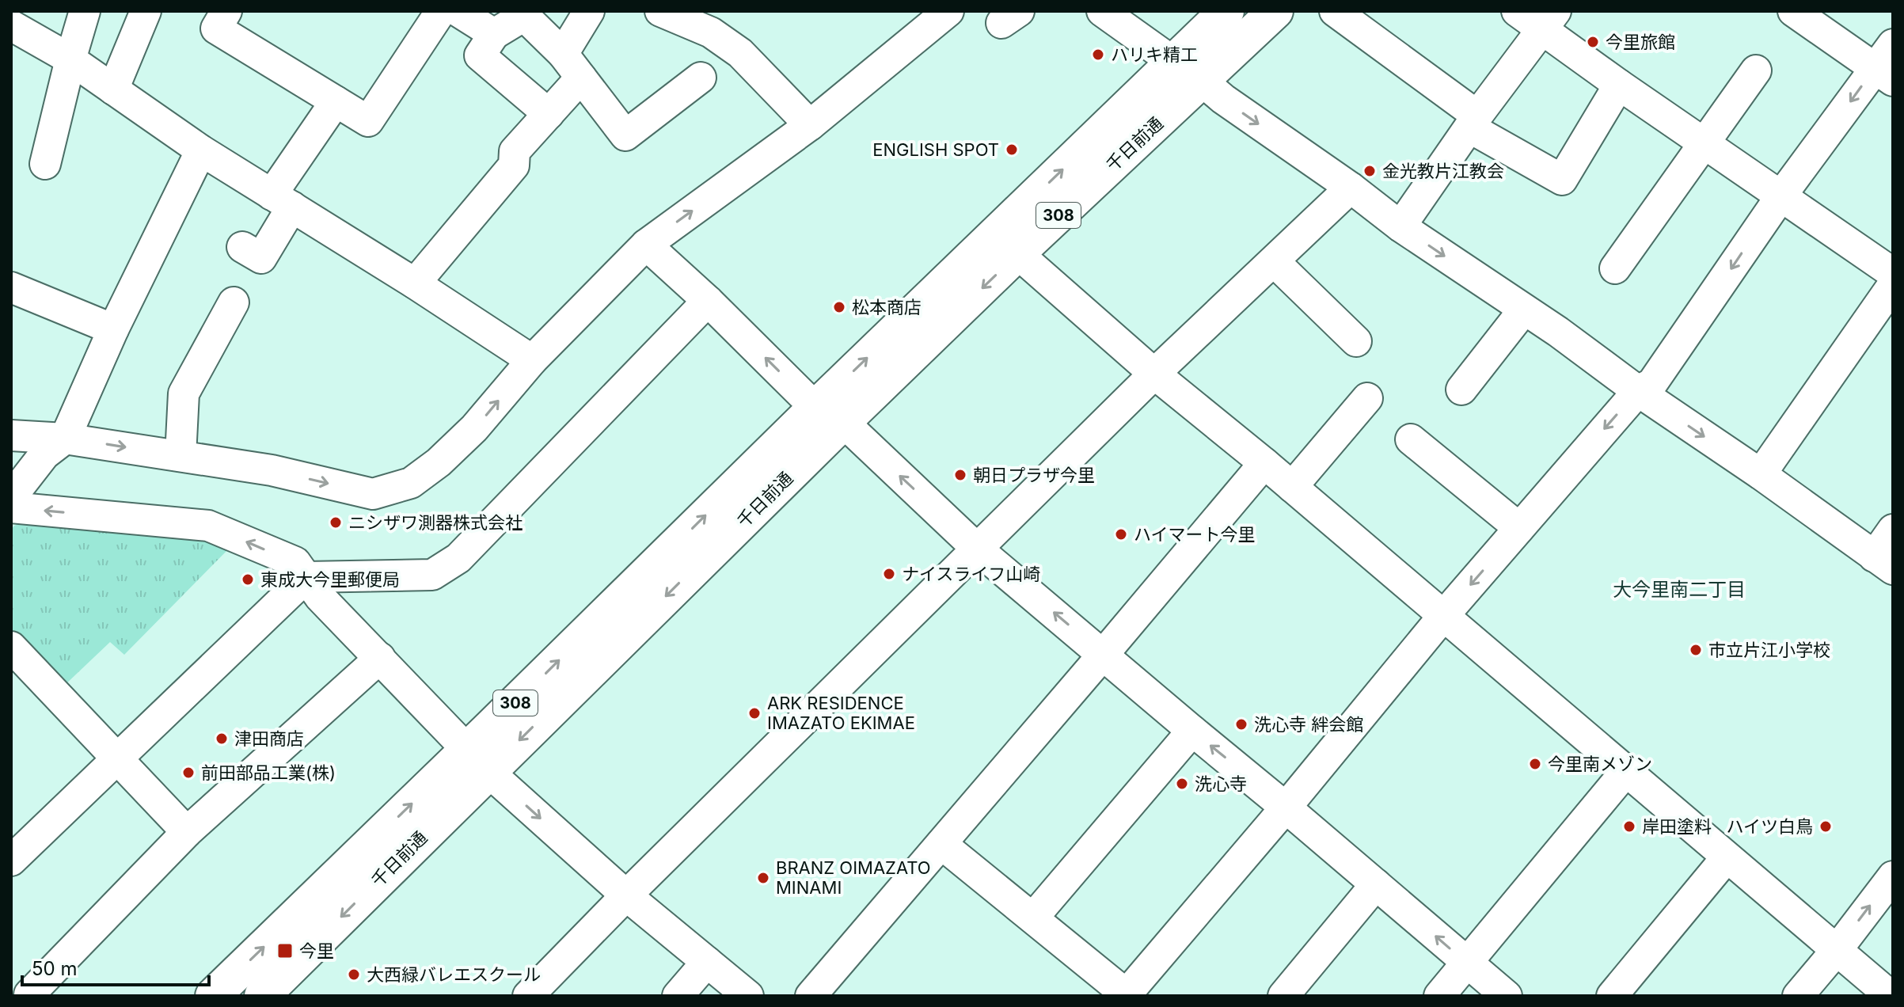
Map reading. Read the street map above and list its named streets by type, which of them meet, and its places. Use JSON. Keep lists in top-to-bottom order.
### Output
{
  "streets": {
    "highway": ["千日前通", "308"]
  },
  "districts": ["大今里南二丁目"],
  "places": {
    "other": [
      "今里旅館",
      "ハリキ精工",
      "ENGLISH SPOT",
      "金光教片江教会",
      "松本商店",
      "朝日プラザ今里",
      "ニシザワ測器株式会社",
      "ハイマート今里",
      "ナイスライフ山崎",
      "東成大今里郵便局",
      "市立片江小学校",
      "ARK RESIDENCE IMAZATO EKIMAE",
      "洗心寺 絆会館",
      "津田商店",
      "今里南メゾン",
      "前田部品工業(株)",
      "洗心寺",
      "岸田塗料",
      "ハイツ白鳥",
      "BRANZ OIMAZATO MINAMI",
      "大西緑バレエスクール"
    ],
    "transit": ["今里"]
  },
  "scale_bar": "50 m"
}
